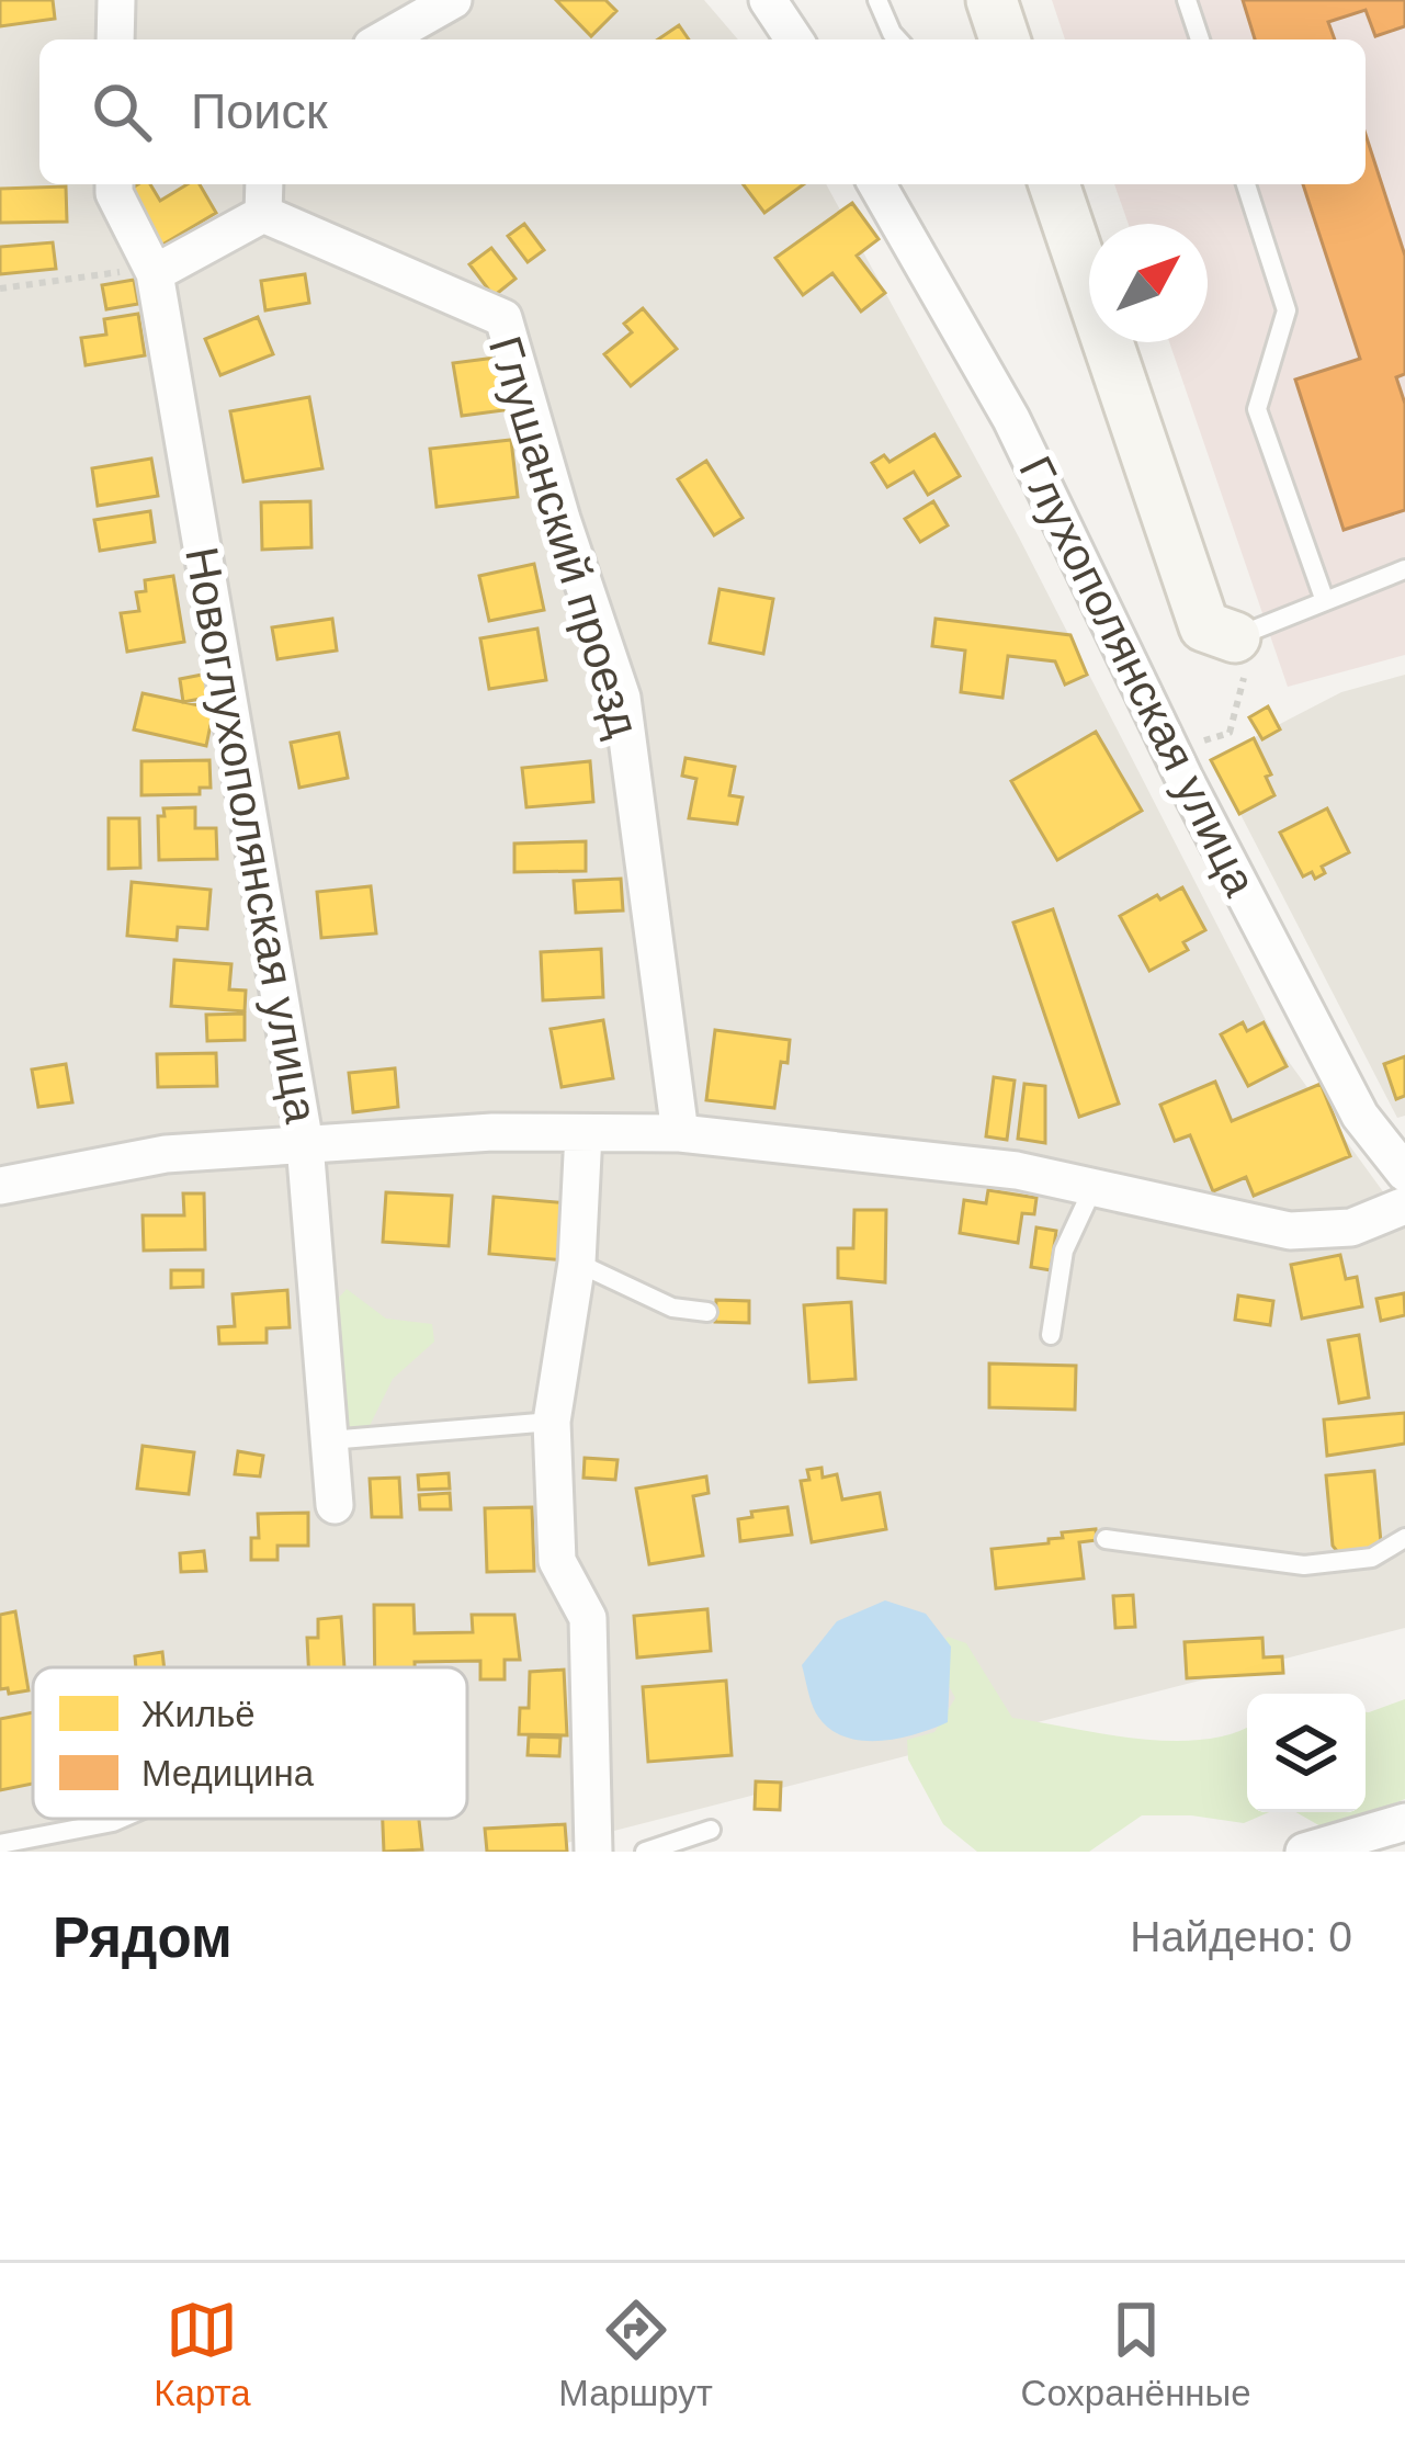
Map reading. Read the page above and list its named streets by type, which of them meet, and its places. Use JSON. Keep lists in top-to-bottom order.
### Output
{
  "streets": {
    "street": ["Глушанский проезд", "Глухополянская улица", "Новоглухополянская улица"]
  },
  "crossings": [
    ["Глушанский проезд", "Новоглухополянская улица"]
  ],
  "legend": ["Жильё", "Медицина"],
  "north": "top right",
  "page": {
    "search": "Поиск",
    "heading": ["Рядом", "Найдено: 0"],
    "nav": ["Карта", "Маршрут", "Сохранённые"]
  }
}
